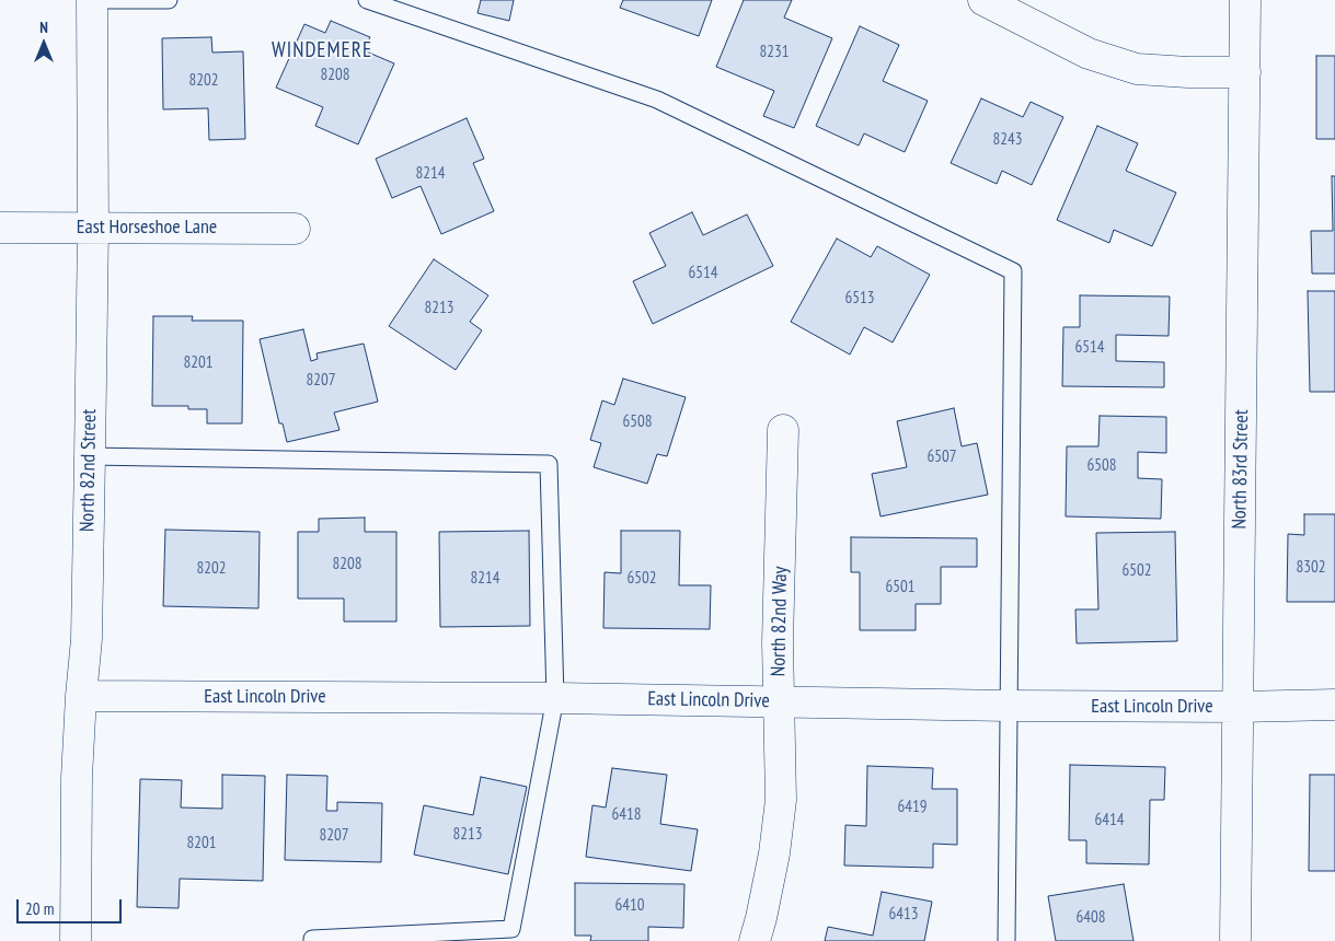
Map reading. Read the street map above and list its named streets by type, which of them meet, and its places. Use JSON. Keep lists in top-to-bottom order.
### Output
{
  "streets": {
    "street": [
      "East Horseshoe Lane",
      "North 83rd Street",
      "North 82nd Street",
      "North 82nd Way",
      "East Lincoln Drive"
    ]
  },
  "crossings": [
    ["East Horseshoe Lane", "North 82nd Street"],
    ["North 83rd Street", "East Lincoln Drive"],
    ["North 82nd Street", "East Lincoln Drive"],
    ["North 82nd Way", "East Lincoln Drive"]
  ],
  "districts": ["WINDEMERE"],
  "house_numbers": [
    "8231",
    "8208",
    "8202",
    "8243",
    "8214",
    "6514",
    "6513",
    "8213",
    "6514",
    "8201",
    "8207",
    "6508",
    "6507",
    "6508",
    "8208",
    "8302",
    "8202",
    "6502",
    "8214",
    "6502",
    "6501",
    "6419",
    "6418",
    "6414",
    "8213",
    "8207",
    "8201",
    "6410",
    "6413",
    "6408"
  ],
  "scale_bar": "20 m",
  "north": "top"
}
